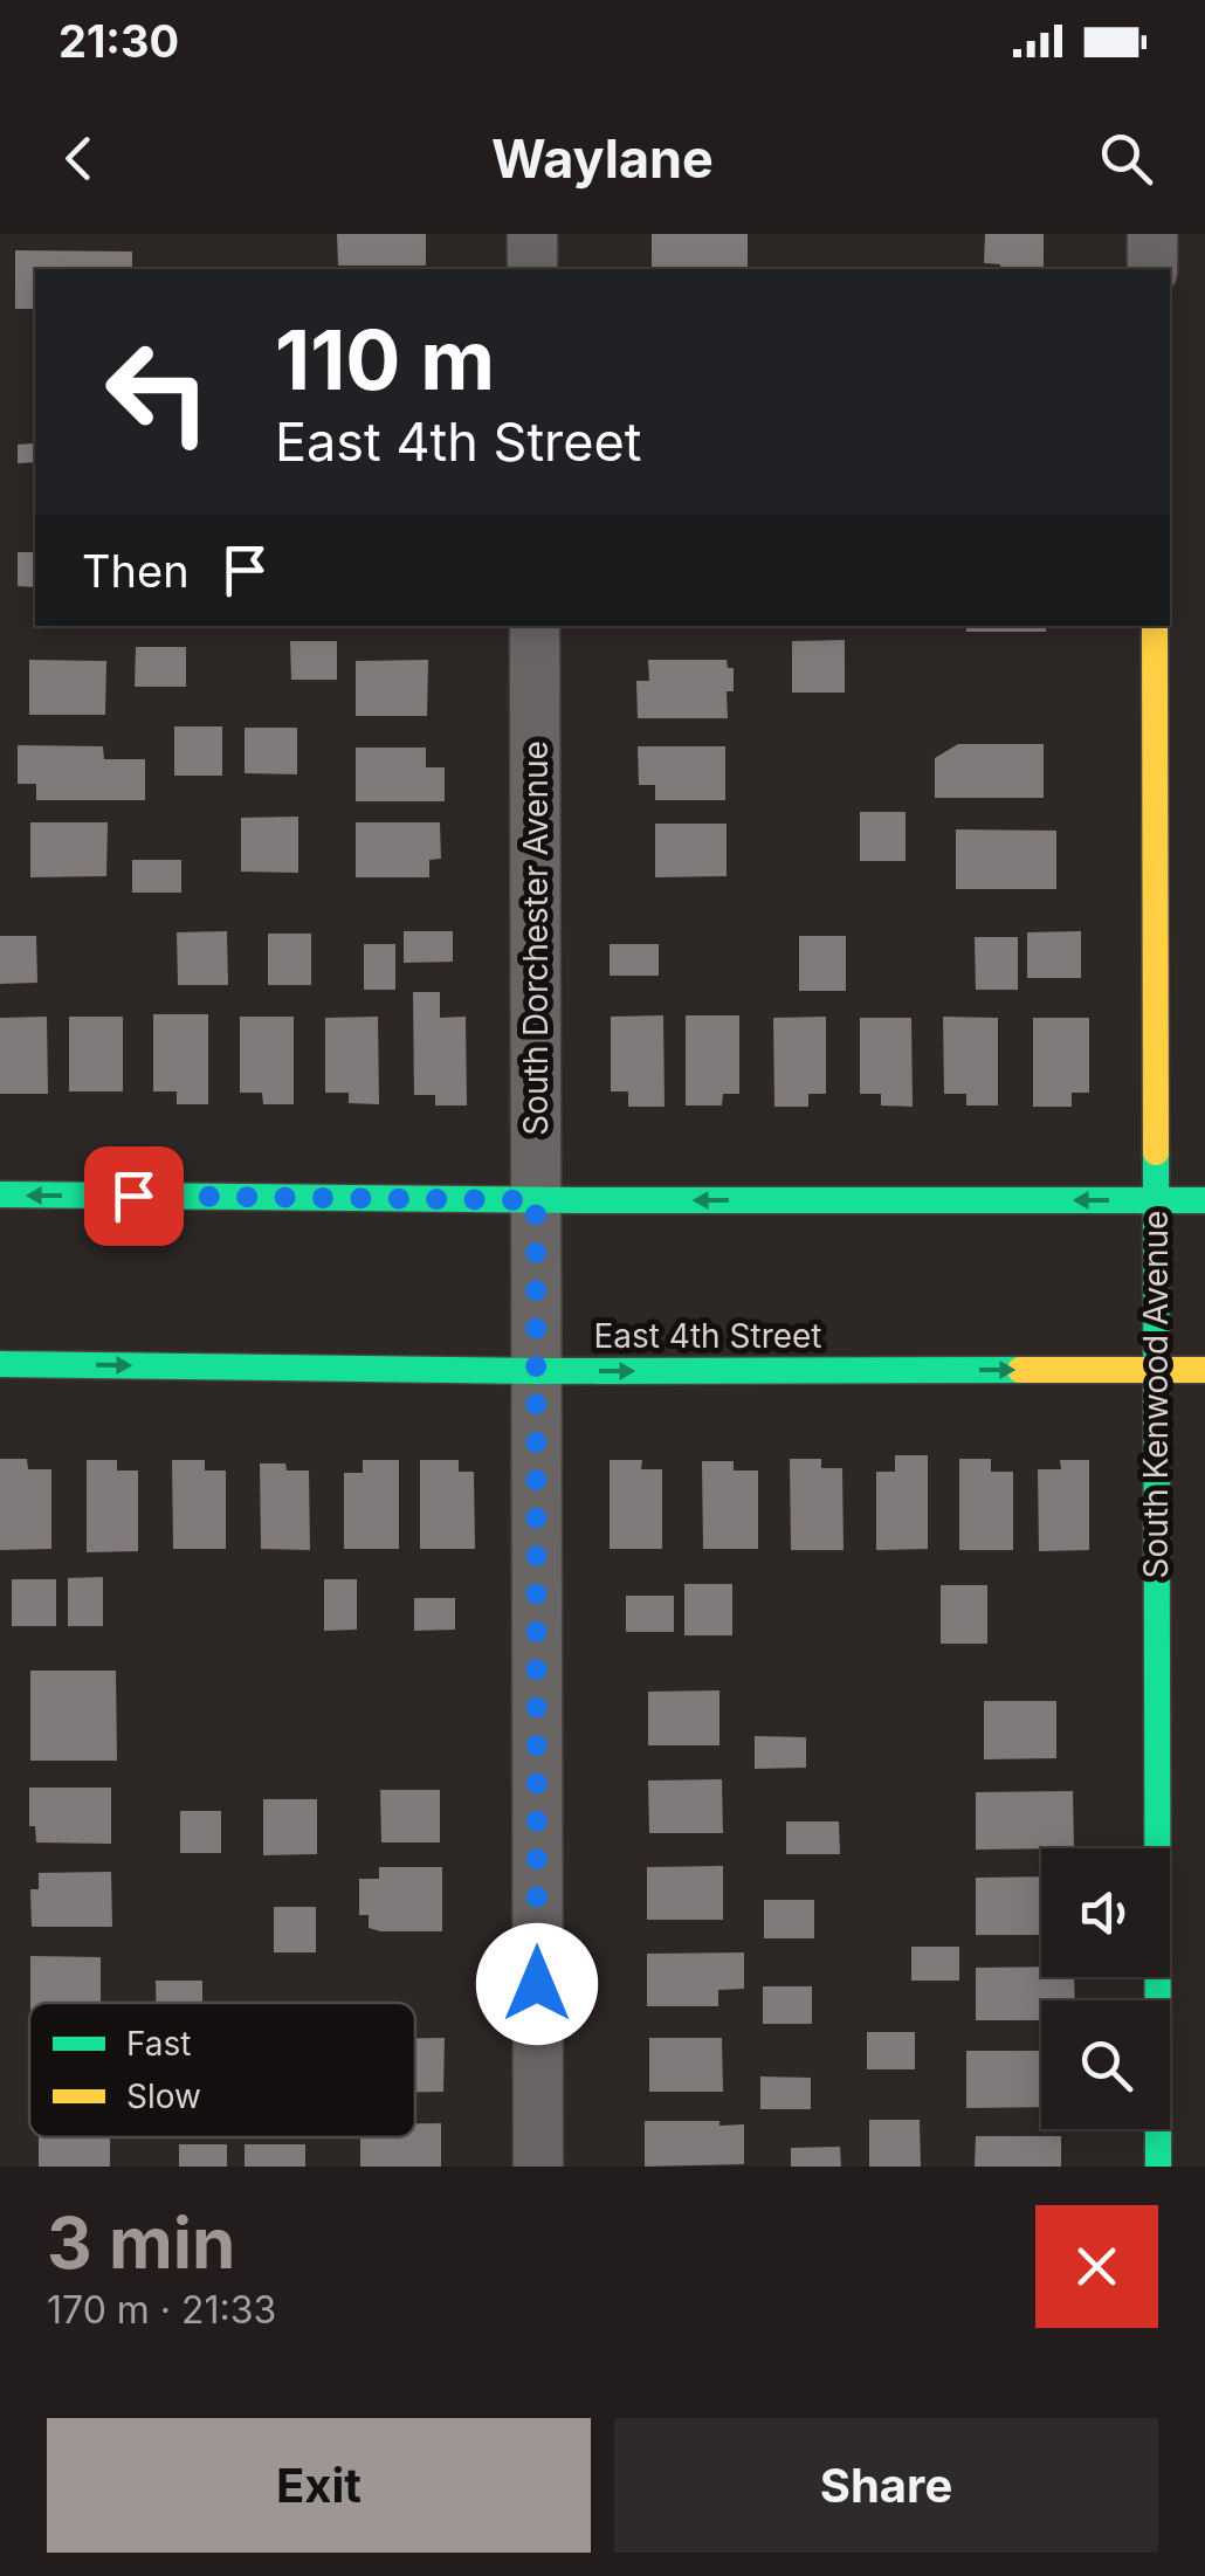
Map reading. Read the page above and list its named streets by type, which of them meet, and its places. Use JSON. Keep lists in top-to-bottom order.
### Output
{
  "streets": {
    "street": ["South Dorchester Avenue", "East 4th Street", "South Kenwood Avenue"]
  },
  "crossings": [
    ["South Dorchester Avenue", "East 4th Street"],
    ["East 4th Street", "South Kenwood Avenue"]
  ],
  "legend": ["Fast", "Slow"],
  "page": {
    "status": "21:30",
    "header": "Waylane",
    "turn": ["110 m", "East 4th Street"],
    "then": "Then",
    "heading": ["3 min", "170 m · 21:33"],
    "buttons": ["Exit", "Share"]
  }
}
